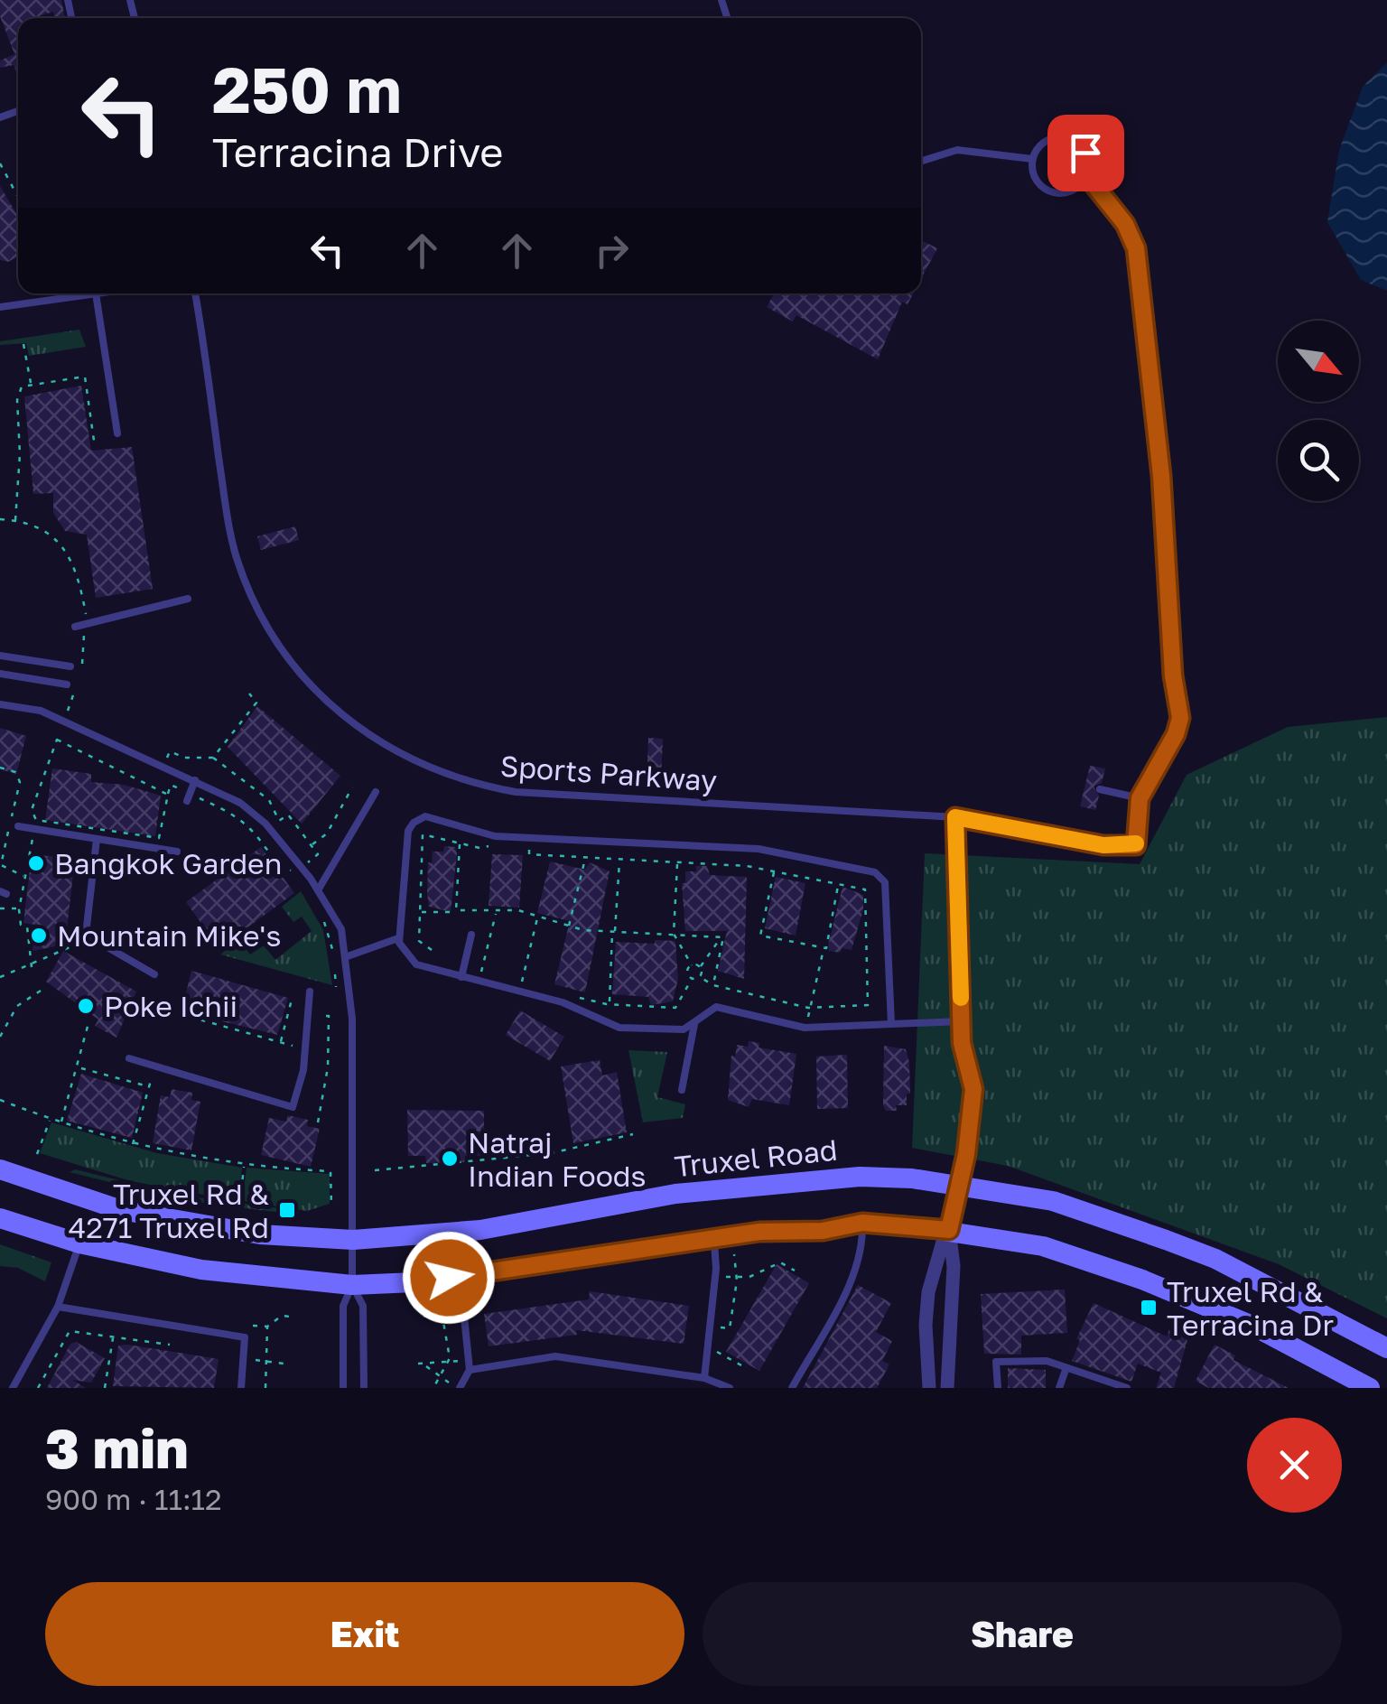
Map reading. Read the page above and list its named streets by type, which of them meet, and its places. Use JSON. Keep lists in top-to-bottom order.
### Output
{
  "streets": {
    "main road": ["Truxel Road"],
    "lane": ["Sports Parkway"]
  },
  "places": {
    "other": [
      "Bangkok Garden",
      "Mountain Mike's",
      "Poke Ichii",
      "Natraj Indian Foods"
    ],
    "transit": ["Truxel Rd & 4271 Truxel Rd", "Truxel Rd & Terracina Dr"]
  },
  "north": "bottom right",
  "page": {
    "turn": ["250 m", "Terracina Drive"],
    "heading": ["3 min", "900 m · 11:12"],
    "buttons": ["Exit", "Share"]
  }
}
